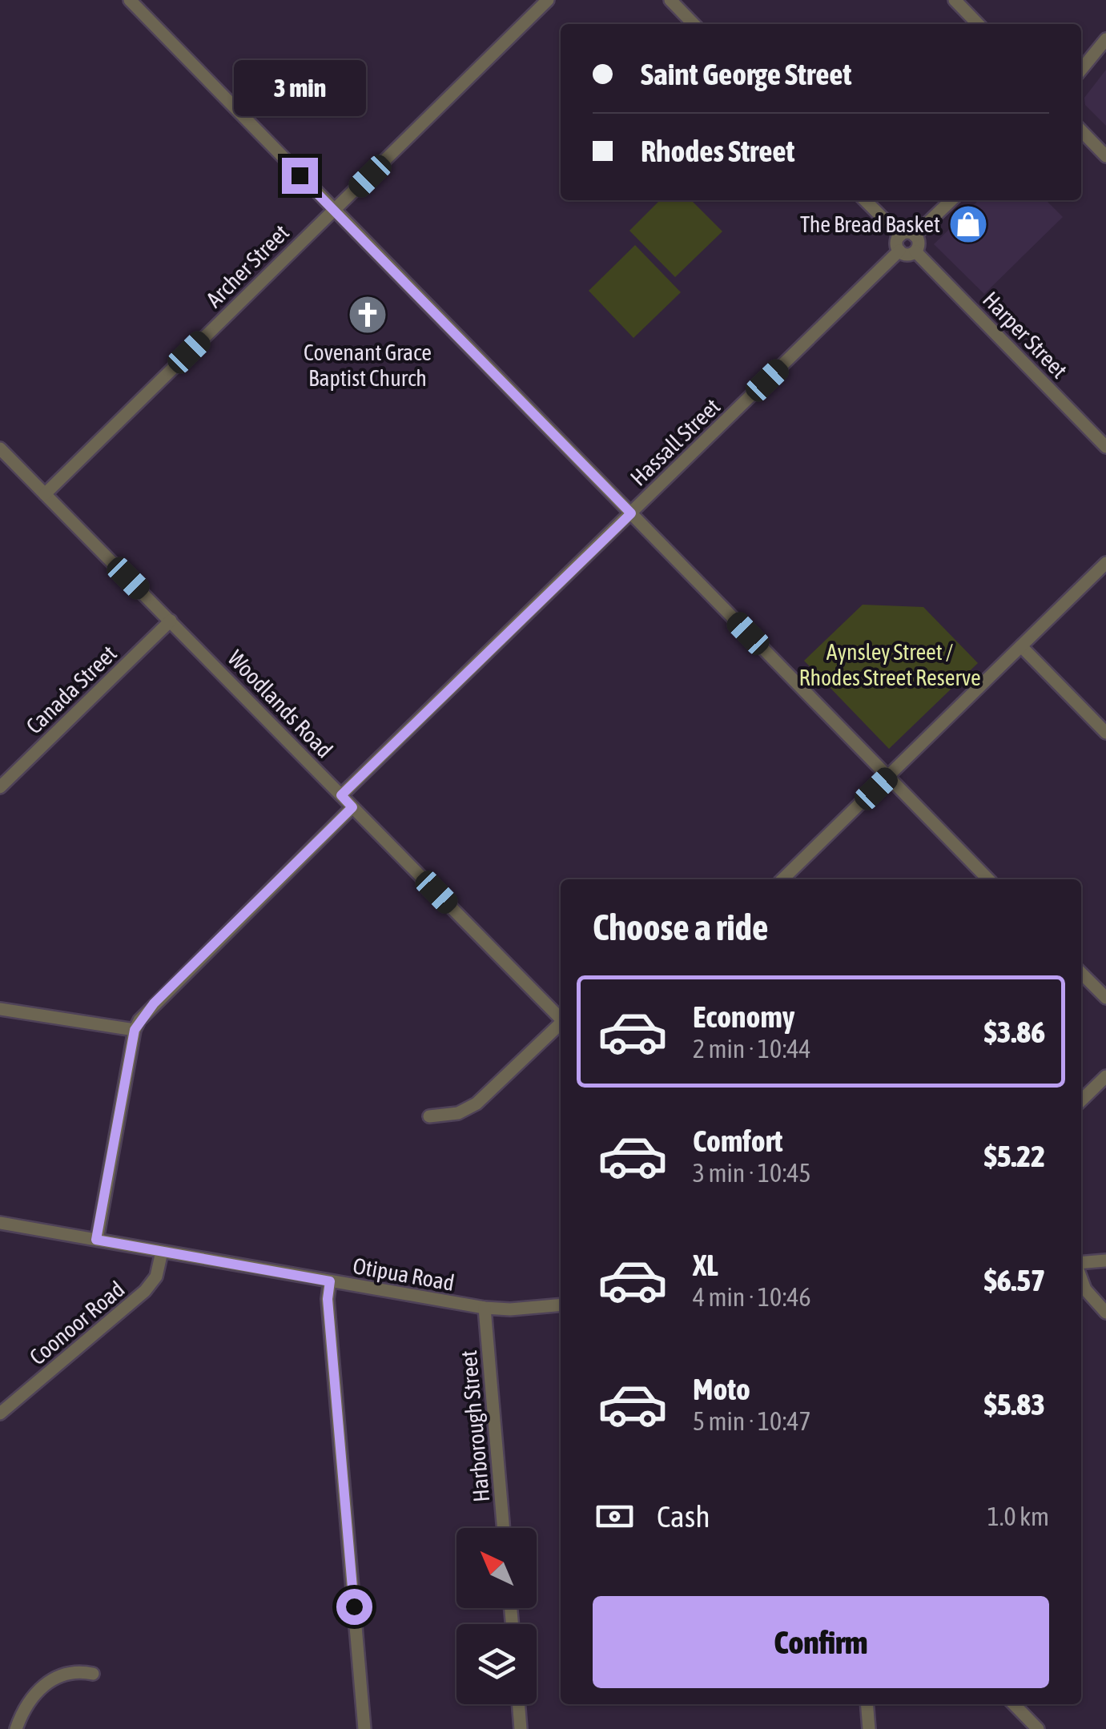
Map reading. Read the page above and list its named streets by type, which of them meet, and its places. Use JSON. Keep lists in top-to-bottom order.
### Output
{
  "streets": {
    "street": [
      "Archer Street",
      "Harper Street",
      "Hassall Street",
      "Canada Street",
      "Woodlands Road",
      "Otipua Road",
      "Coonoor Road",
      "Harborough Street"
    ]
  },
  "crossings": [
    ["Archer Street", "Woodlands Road"],
    ["Harper Street", "Hassall Street"],
    ["Hassall Street", "Woodlands Road"],
    ["Canada Street", "Woodlands Road"],
    ["Otipua Road", "Coonoor Road"],
    ["Otipua Road", "Harborough Street"]
  ],
  "parks": ["Aynsley Street / Rhodes Street Reserve"],
  "places": {
    "shop": ["The Bread Basket"],
    "church": ["Covenant Grace Baptist Church"]
  },
  "north": "top left",
  "page": {
    "banner": ["Saint George Street", "Rhodes Street"],
    "bubble": "3 min",
    "heading": "Choose a ride",
    "list": [
      {
        "name": "Economy",
        "note": "2 min · 10:44",
        "value": "$3.86"
      },
      {
        "name": "Comfort",
        "note": "3 min · 10:45",
        "value": "$5.22"
      },
      {
        "name": "XL",
        "note": "4 min · 10:46",
        "value": "$6.57"
      },
      {
        "name": "Moto",
        "note": "5 min · 10:47",
        "value": "$5.83"
      }
    ],
    "pay": ["Cash", "1.0 km"],
    "buttons": "Confirm"
  }
}
